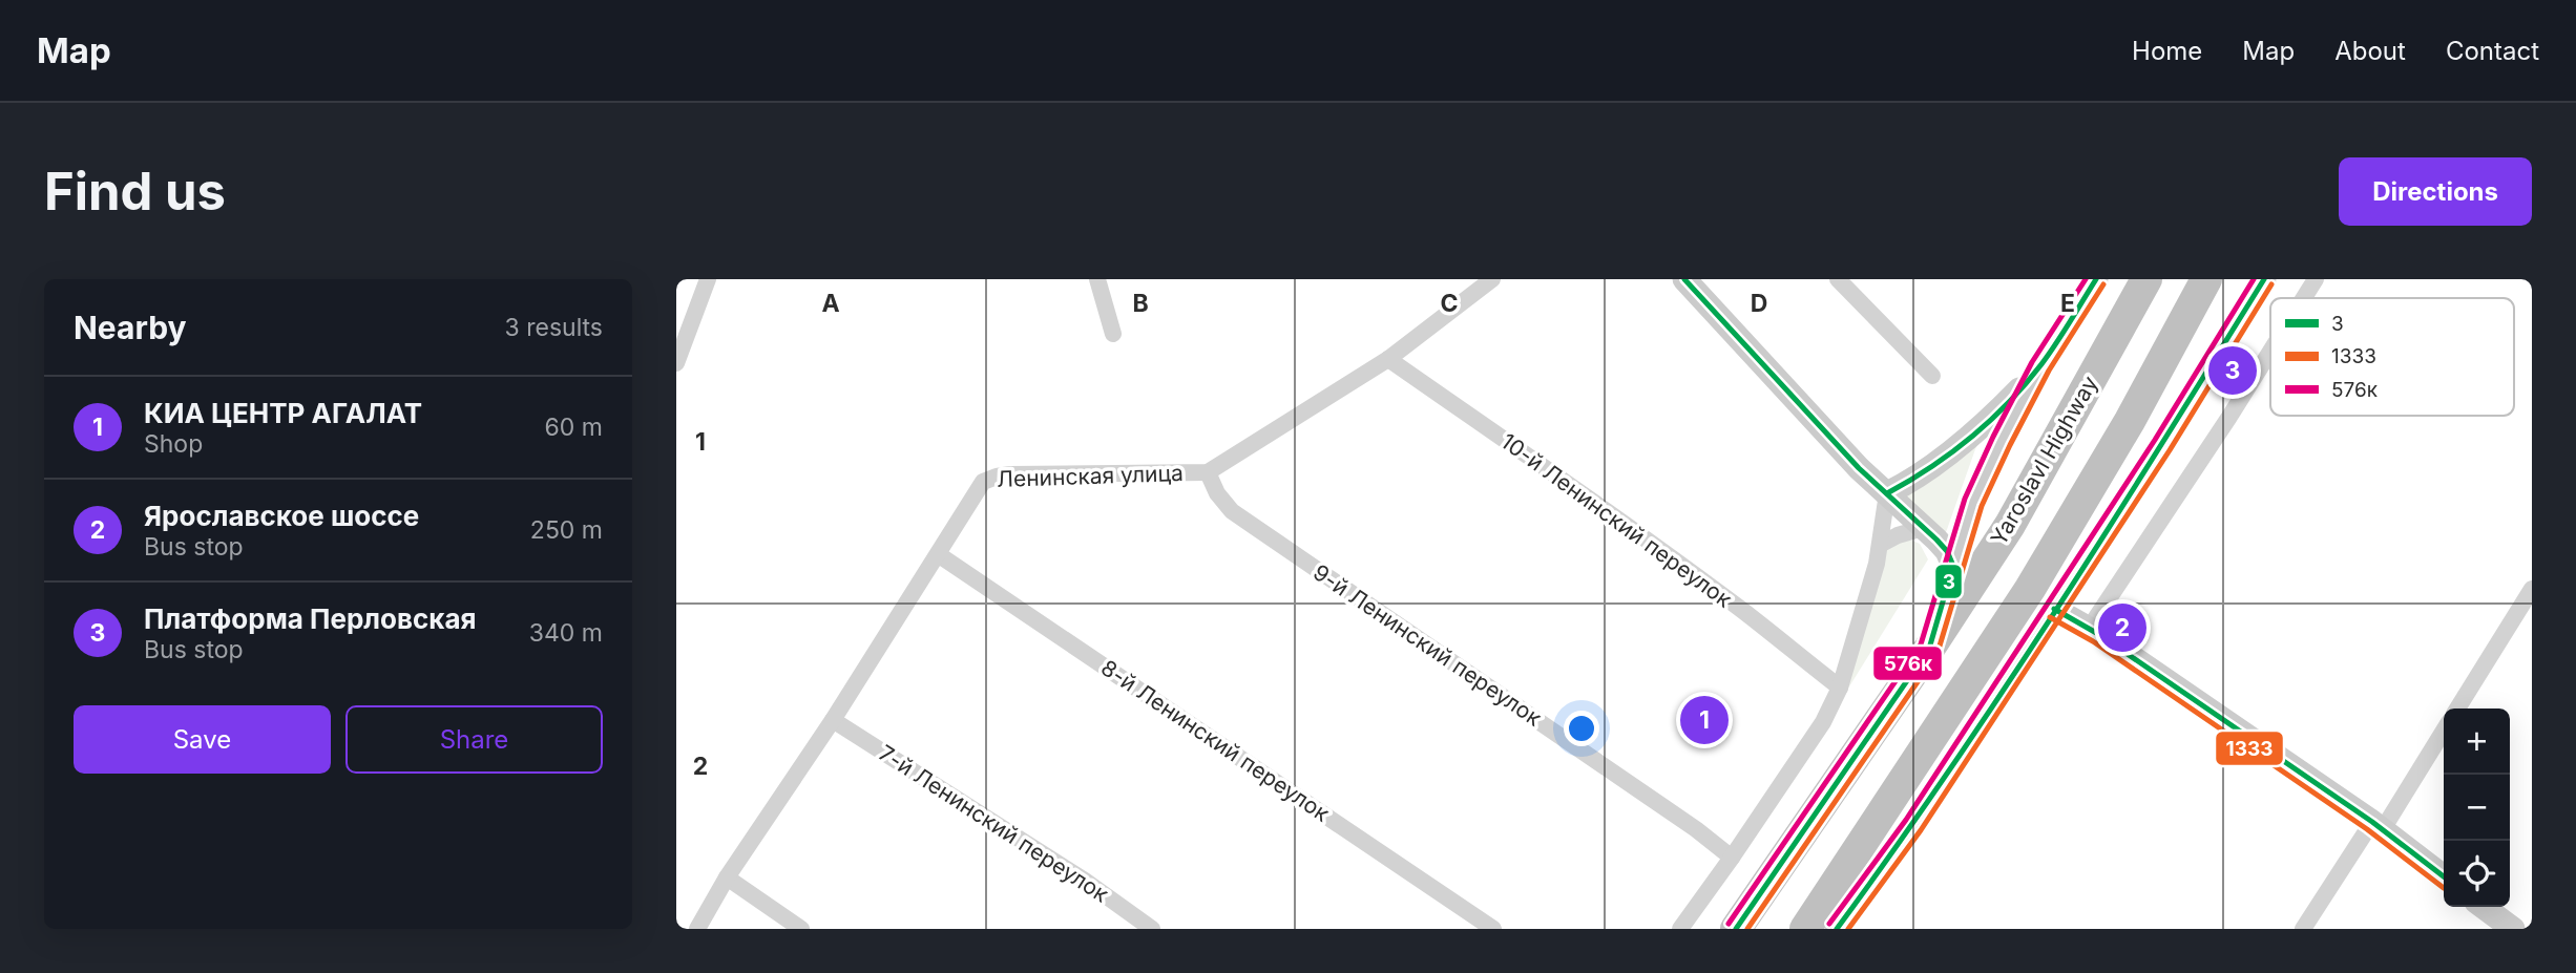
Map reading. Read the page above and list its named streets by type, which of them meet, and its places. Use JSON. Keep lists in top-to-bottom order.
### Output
{
  "streets": {
    "highway": ["Yaroslavl Highway"],
    "street": [
      "Ленинская улица",
      "10-й Ленинский переулок",
      "9-й Ленинский переулок",
      "8-й Ленинский переулок",
      "7-й Ленинский переулок"
    ]
  },
  "crossings": [
    ["Ленинская улица", "10-й Ленинский переулок"],
    ["Ленинская улица", "9-й Ленинский переулок"],
    ["Ленинская улица", "8-й Ленинский переулок"],
    ["Ленинская улица", "7-й Ленинский переулок"]
  ],
  "lines": ["transit line 3", "transit line 576к", "transit line 1333"],
  "legend": ["3", "1333", "576к"],
  "page": {
    "header": "Map",
    "nav": [
      "Home",
      "Map",
      "About",
      "Contact"
    ],
    "buttons": [
      "Directions",
      ["Save", "Share"]
    ],
    "title": "Find us",
    "heading": ["Nearby", "3 results"],
    "pins": ["3", "2", "1"],
    "list": [
      {
        "mark": "1",
        "name": "КИА ЦЕНТР АГАЛАТ",
        "note": "Shop",
        "value": "60 m"
      },
      {
        "mark": "2",
        "name": "Ярославское шоссе",
        "note": "Bus stop",
        "value": "250 m"
      },
      {
        "mark": "3",
        "name": "Платформа Перловская",
        "note": "Bus stop",
        "value": "340 m"
      }
    ],
    "map_buttons": ["+", "−"]
  },
  "grid": {
    "columns": [
      "A",
      "B",
      "C",
      "D",
      "E"
    ],
    "rows": ["1", "2"]
  }
}
